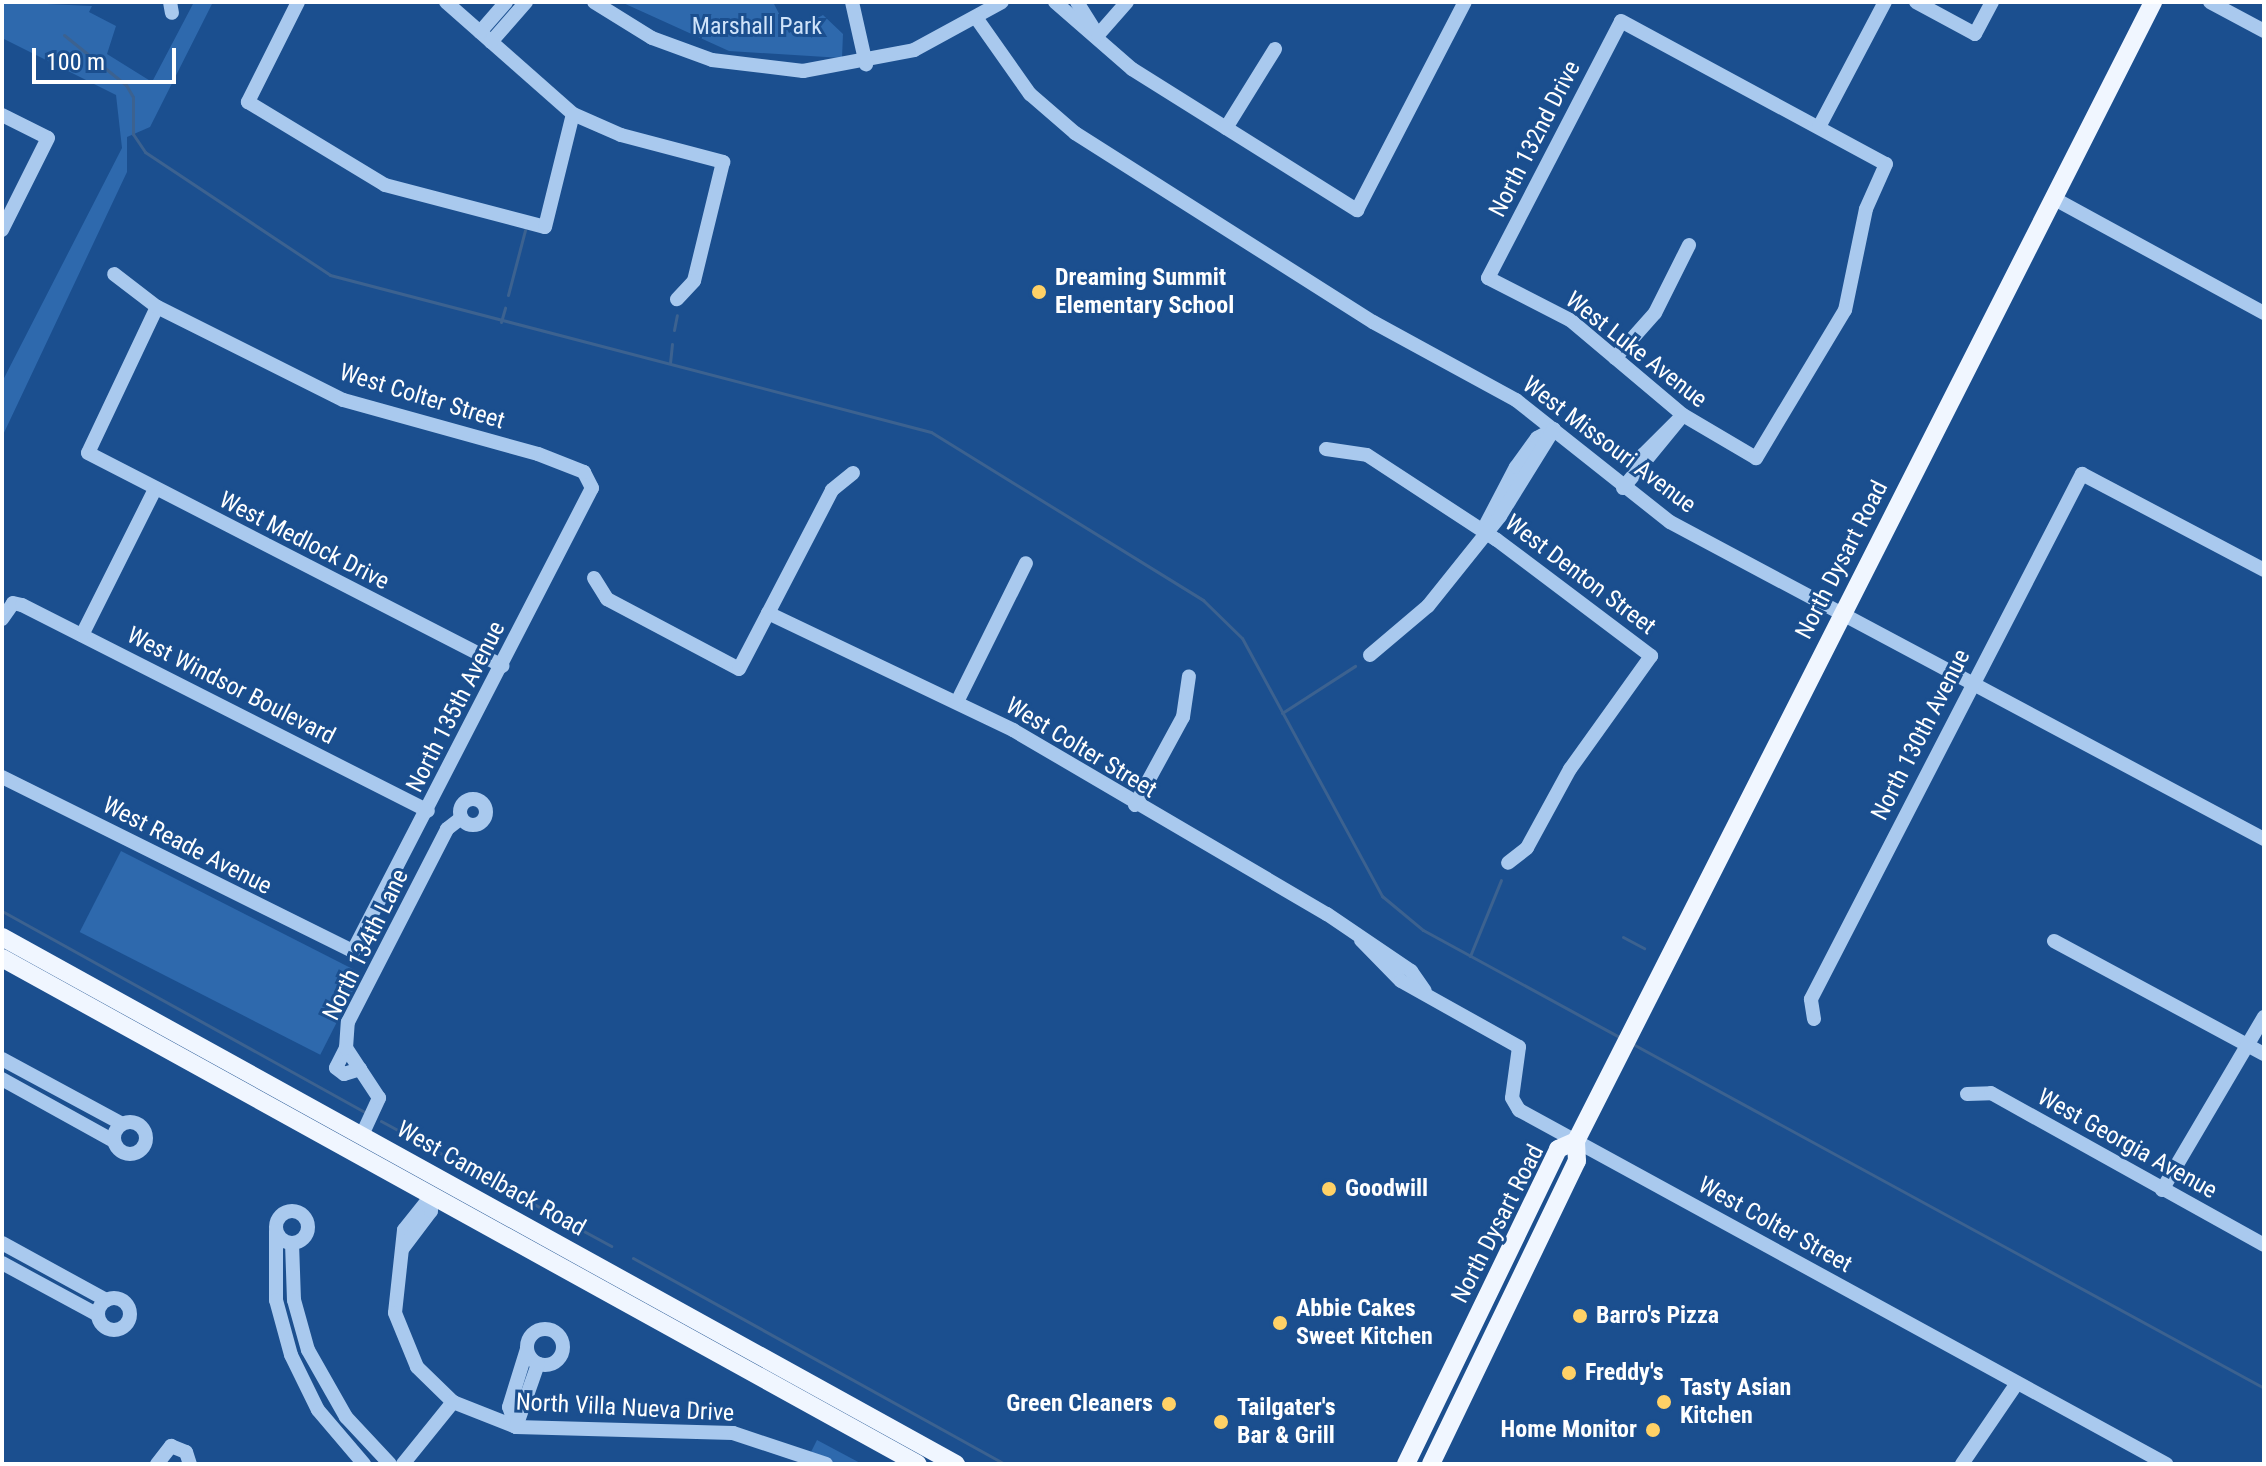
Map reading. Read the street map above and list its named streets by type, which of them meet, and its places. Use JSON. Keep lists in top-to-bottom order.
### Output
{
  "streets": {
    "main road": ["North Dysart Road", "West Camelback Road"],
    "street": [
      "North 132nd Drive",
      "West Luke Avenue",
      "West Colter Street",
      "West Missouri Avenue",
      "West Medlock Drive",
      "West Denton Street",
      "West Windsor Boulevard",
      "North 135th Avenue",
      "North 130th Avenue",
      "West Reade Avenue",
      "North 134th Lane",
      "West Georgia Avenue",
      "North Villa Nueva Drive"
    ]
  },
  "crossings": [
    ["North 132nd Drive", "West Luke Avenue"],
    ["West Colter Street", "West Medlock Drive"],
    ["West Colter Street", "North Dysart Road"],
    ["West Colter Street", "North 135th Avenue"],
    ["West Missouri Avenue", "North Dysart Road"],
    ["West Missouri Avenue", "North 130th Avenue"],
    ["West Medlock Drive", "North 135th Avenue"],
    ["West Windsor Boulevard", "North 135th Avenue"],
    ["North 135th Avenue", "West Reade Avenue"],
    ["North 134th Lane", "West Camelback Road"],
    ["West Camelback Road", "North Villa Nueva Drive"]
  ],
  "parks": ["Marshall Park"],
  "places": [
    "Dreaming Summit Elementary School",
    "Goodwill",
    "Barro's Pizza",
    "Abbie Cakes Sweet Kitchen",
    "Freddy's",
    "Tasty Asian Kitchen",
    "Green Cleaners",
    "Tailgater's Bar & Grill",
    "Home Monitor"
  ],
  "scale_bar": "100 m"
}
